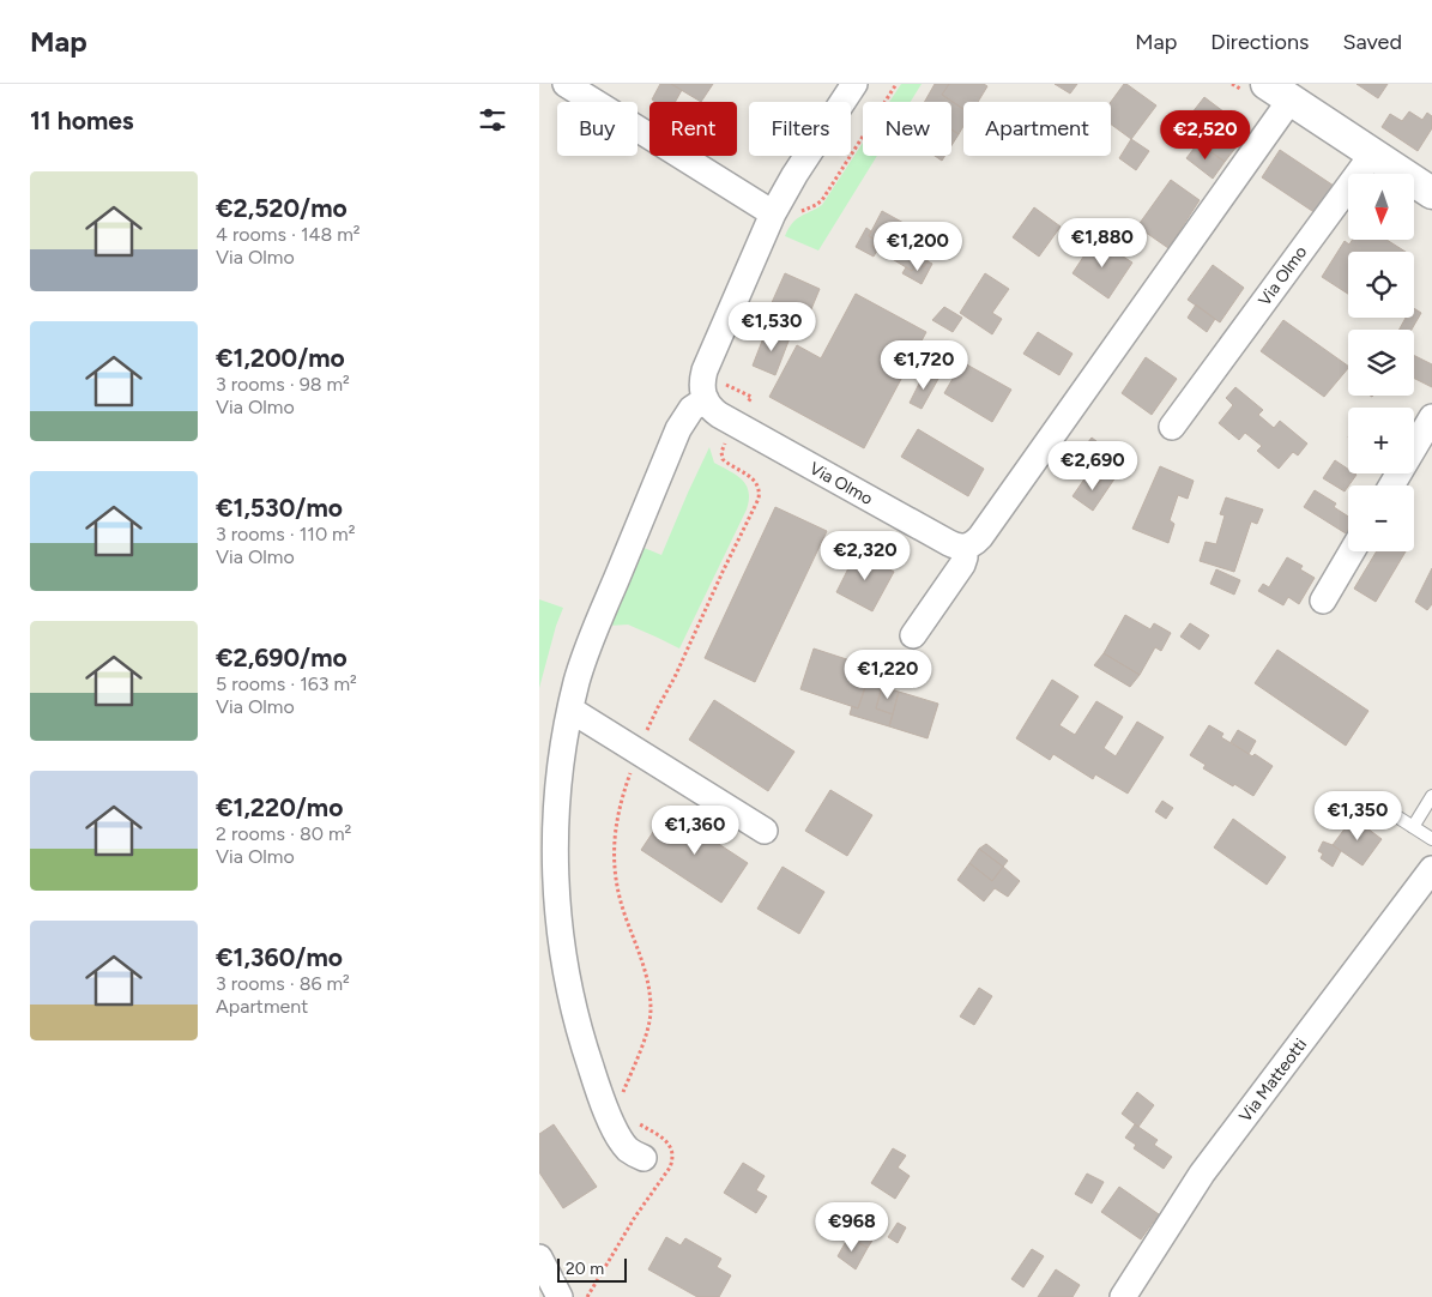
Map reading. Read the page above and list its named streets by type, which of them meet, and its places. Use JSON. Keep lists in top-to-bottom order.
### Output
{
  "streets": {
    "street": ["Via Olmo", "Via Matteotti"]
  },
  "scale_bar": "20 m",
  "north": "bottom",
  "page": {
    "header": "Map",
    "nav": ["Map", "Directions", "Saved"],
    "heading": "11 homes",
    "chip": [
      "Buy",
      "Rent",
      "Filters",
      "New",
      "Apartment"
    ],
    "price": [
      "€2,520",
      "€1,880",
      "€1,200",
      "€1,530",
      "€1,720",
      "€2,690",
      "€2,320",
      "€1,220",
      "€1,350",
      "€1,360",
      "€968"
    ],
    "list": [
      {
        "name": "€2,520/mo",
        "note": "4 rooms · 148 m² · Via Olmo"
      },
      {
        "name": "€1,200/mo",
        "note": "3 rooms · 98 m² · Via Olmo"
      },
      {
        "name": "€1,530/mo",
        "note": "3 rooms · 110 m² · Via Olmo"
      },
      {
        "name": "€2,690/mo",
        "note": "5 rooms · 163 m² · Via Olmo"
      },
      {
        "name": "€1,220/mo",
        "note": "2 rooms · 80 m² · Via Olmo"
      },
      {
        "name": "€1,360/mo",
        "note": "3 rooms · 86 m² · Apartment"
      }
    ],
    "map_buttons": ["+", "−"],
    "scale": "20 m"
  }
}
